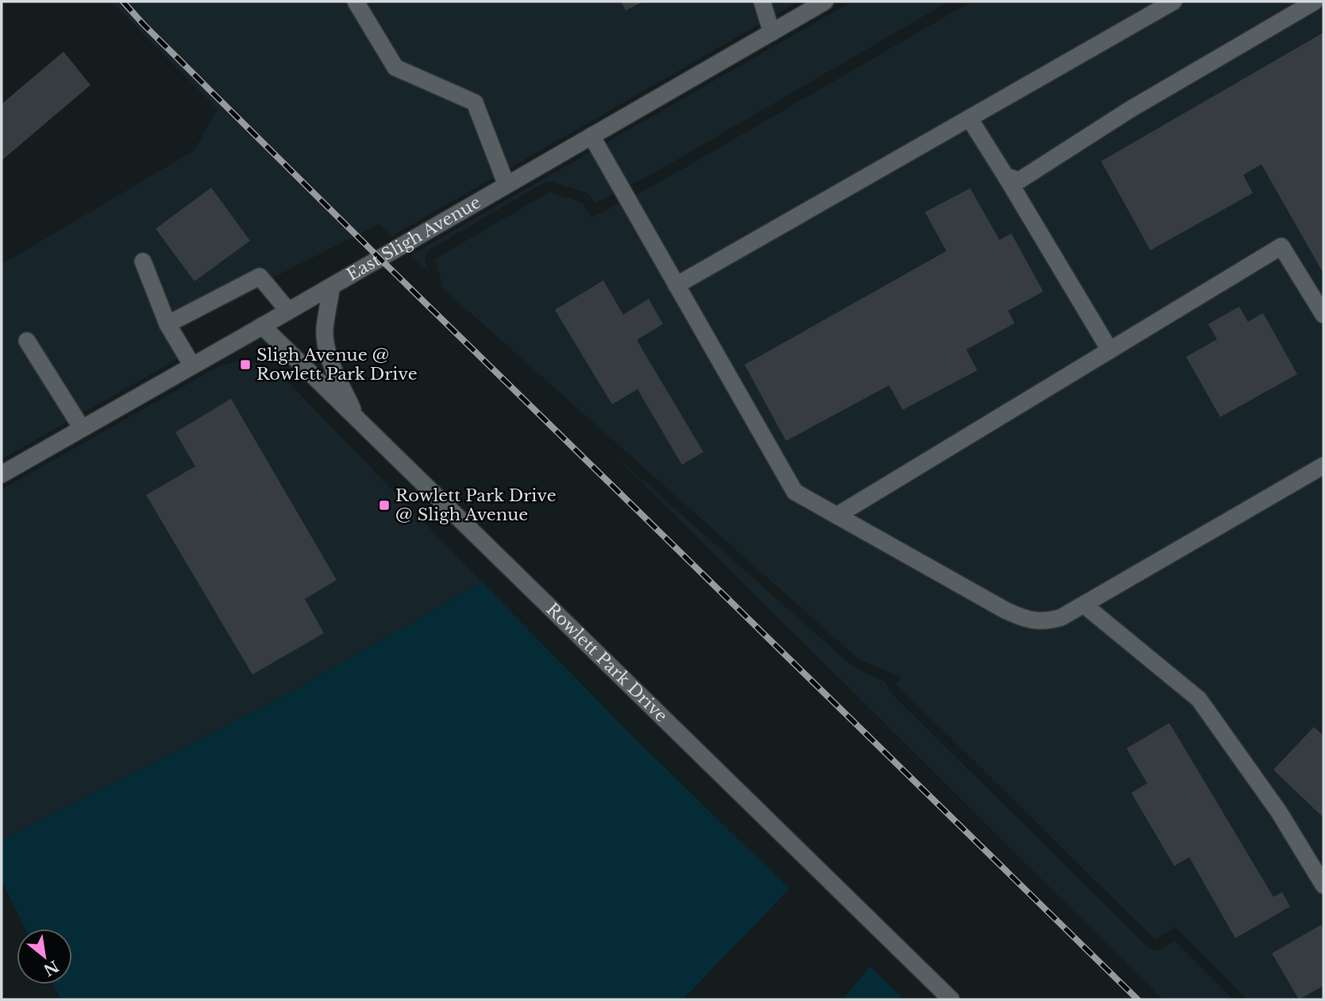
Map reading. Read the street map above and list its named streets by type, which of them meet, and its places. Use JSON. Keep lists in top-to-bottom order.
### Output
{
  "streets": {
    "street": ["East Sligh Avenue", "Rowlett Park Drive"]
  },
  "crossings": [
    ["East Sligh Avenue", "Rowlett Park Drive"]
  ],
  "places": {
    "transit": ["Sligh Avenue @ Rowlett Park Drive", "Rowlett Park Drive @ Sligh Avenue"]
  },
  "north": "bottom right"
}
